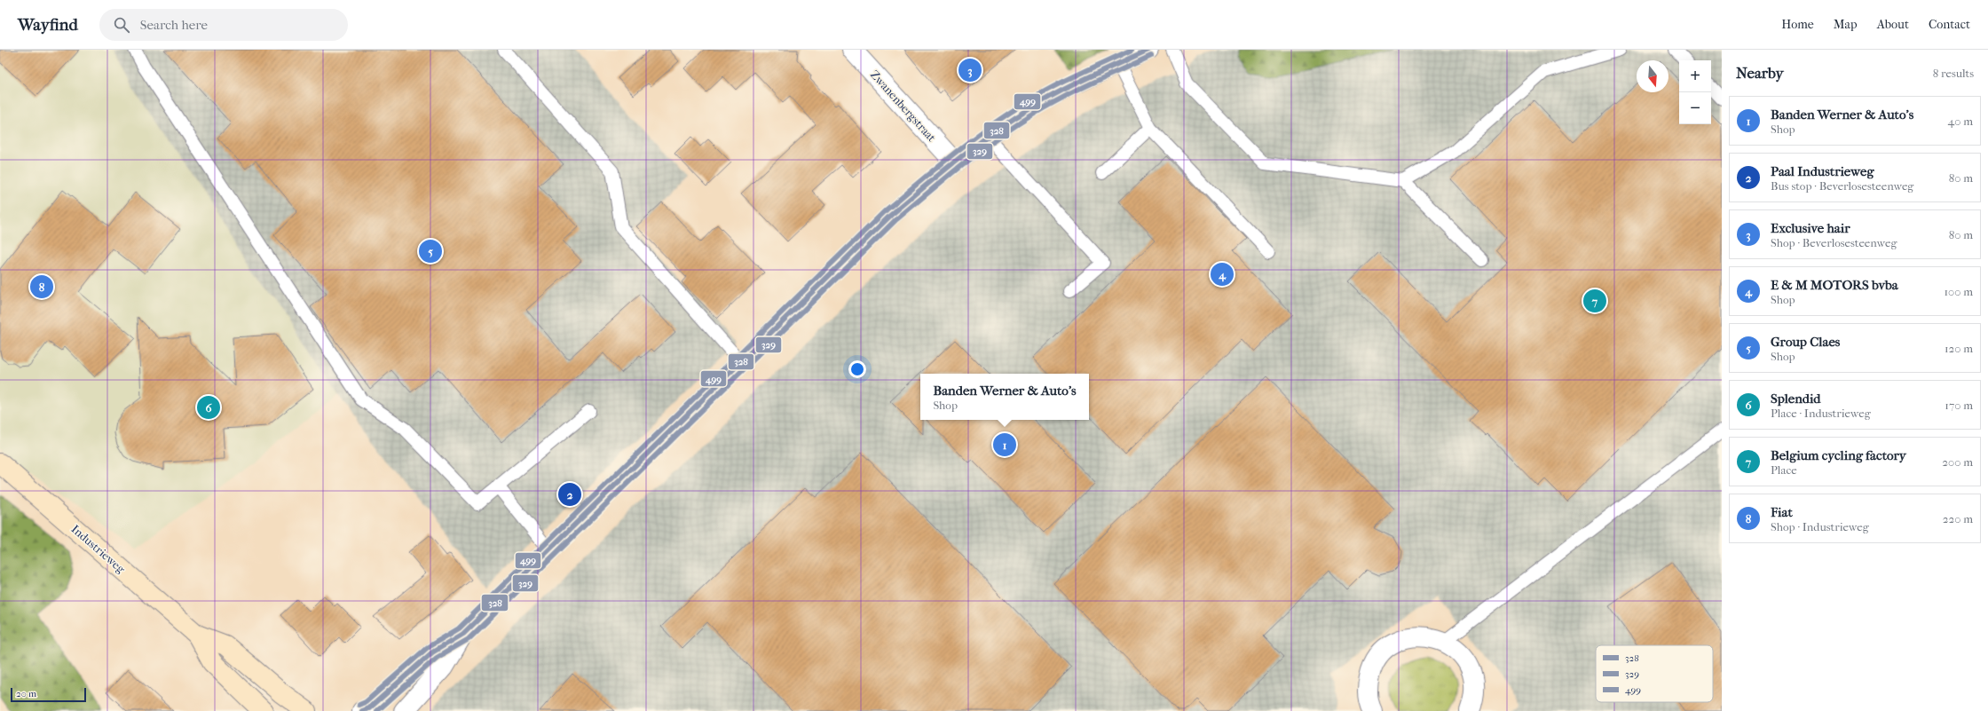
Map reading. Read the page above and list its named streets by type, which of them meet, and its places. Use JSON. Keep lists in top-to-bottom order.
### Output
{
  "streets": {
    "main road": ["Industrieweg"],
    "street": ["Zwanenbergstraat"]
  },
  "lines": ["transit line 328", "transit line 499", "transit line 329"],
  "legend": ["328", "329", "499"],
  "scale_bar": "20 m",
  "north": "bottom",
  "page": {
    "header": "Wayfind",
    "search": "Search here",
    "nav": [
      "Home",
      "Map",
      "About",
      "Contact"
    ],
    "heading": ["Nearby", "8 results"],
    "pins": [
      "3",
      "5",
      "4",
      "8",
      "7",
      "6",
      "1",
      "2"
    ],
    "map_buttons": ["+", "−"],
    "list": [
      {
        "mark": "1",
        "name": "Banden Werner & Auto's",
        "note": "Shop",
        "value": "40 m"
      },
      {
        "mark": "2",
        "name": "Paal Industrieweg",
        "note": "Bus stop · Beverlosesteenweg",
        "value": "80 m"
      },
      {
        "mark": "3",
        "name": "Exclusive hair",
        "note": "Shop · Beverlosesteenweg",
        "value": "80 m"
      },
      {
        "mark": "4",
        "name": "E & M MOTORS bvba",
        "note": "Shop",
        "value": "100 m"
      },
      {
        "mark": "5",
        "name": "Group Claes",
        "note": "Shop",
        "value": "120 m"
      },
      {
        "mark": "6",
        "name": "Splendid",
        "note": "Place · Industrieweg",
        "value": "170 m"
      },
      {
        "mark": "7",
        "name": "Belgium cycling factory",
        "note": "Place",
        "value": "200 m"
      },
      {
        "mark": "8",
        "name": "Fiat",
        "note": "Shop · Industrieweg",
        "value": "220 m"
      }
    ],
    "popup": ["Banden Werner & Auto's", "Shop"],
    "scale": "20 m"
  }
}
